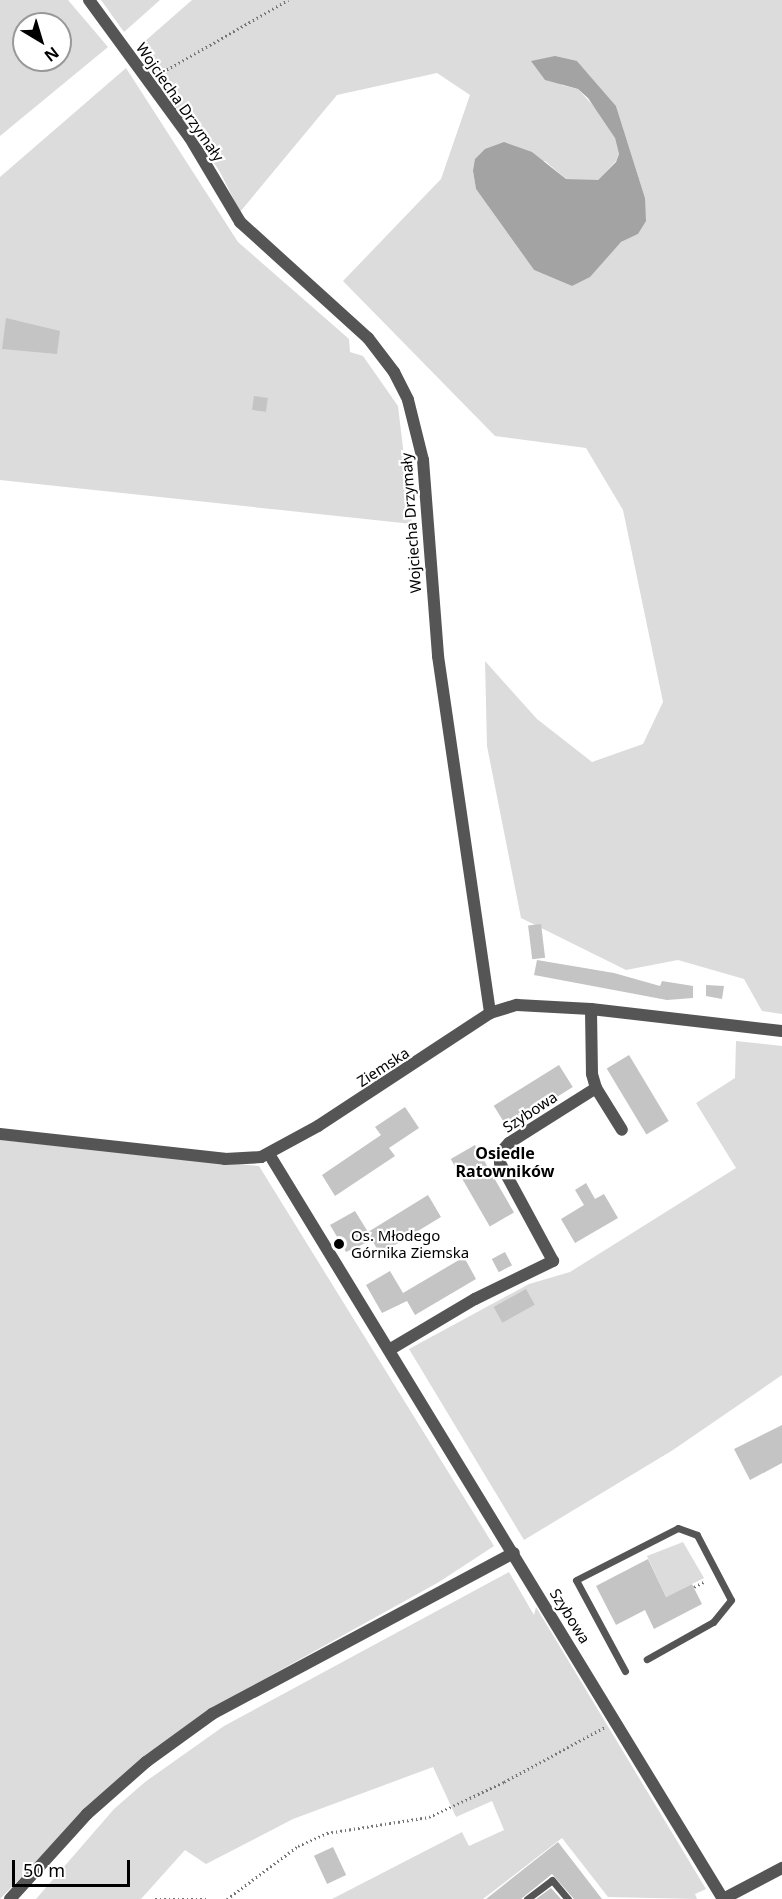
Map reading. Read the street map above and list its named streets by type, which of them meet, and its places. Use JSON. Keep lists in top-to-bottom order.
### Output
{
  "streets": {
    "street": ["Wojciecha Drzymały", "Ziemska", "Szybowa"]
  },
  "crossings": [
    ["Wojciecha Drzymały", "Ziemska"],
    ["Ziemska", "Szybowa"]
  ],
  "districts": ["Osiedle Ratowników"],
  "places": ["Os. Młodego Górnika Ziemska"],
  "scale_bar": "50 m",
  "north": "bottom right"
}
